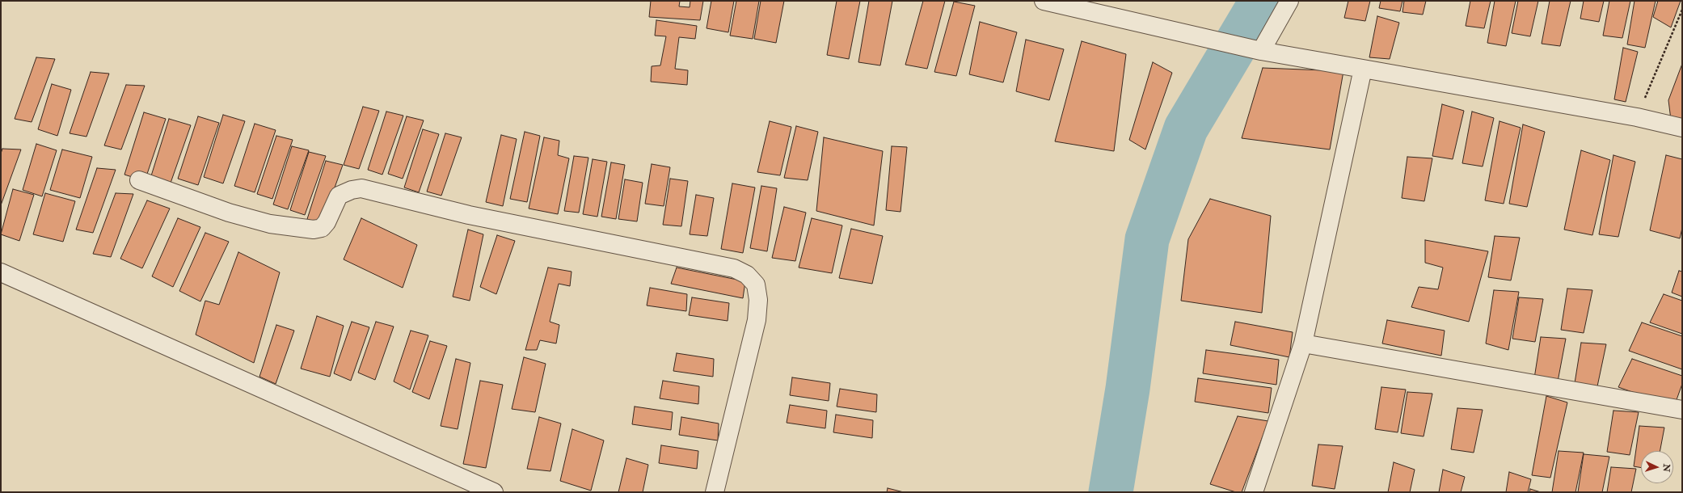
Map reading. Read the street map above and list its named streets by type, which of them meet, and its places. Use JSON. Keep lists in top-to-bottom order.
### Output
{
  "north": "right"
}
